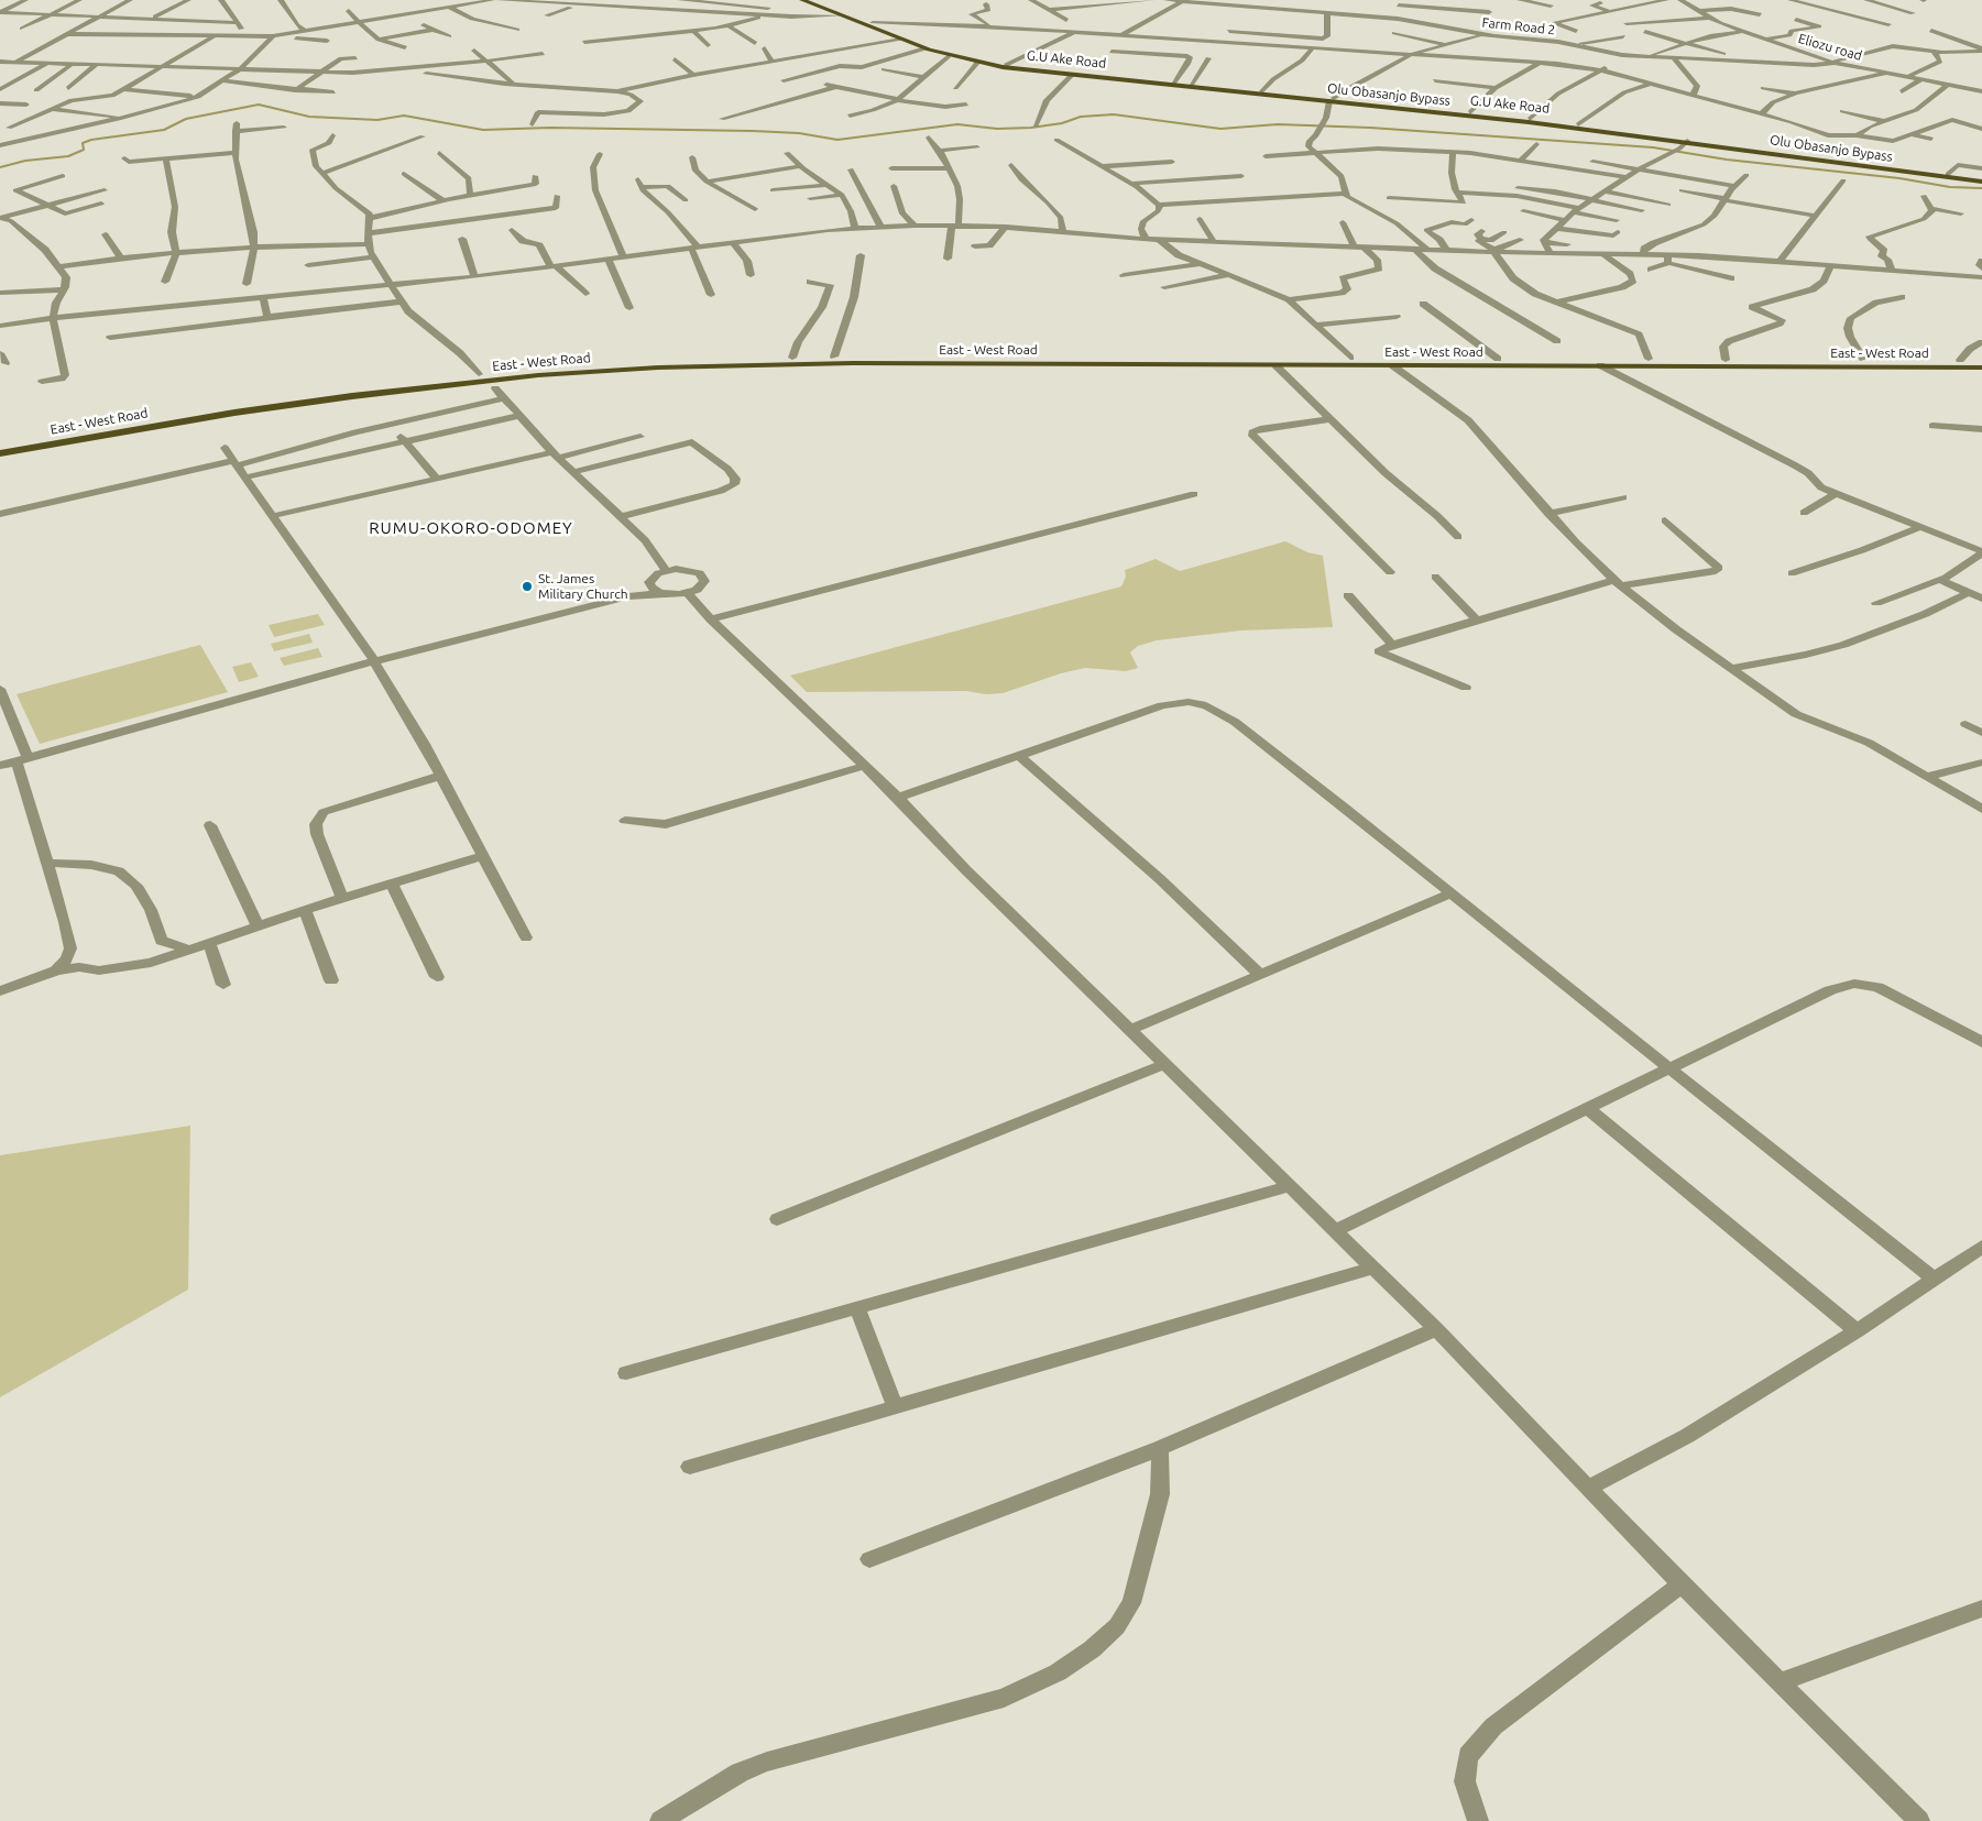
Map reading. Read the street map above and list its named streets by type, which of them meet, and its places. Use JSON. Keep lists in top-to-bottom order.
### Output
{
  "streets": {
    "main road": ["G.U Ake Road", "Olu Obasanjo Bypass", "East - West Road"],
    "street": ["Farm Road 2", "Eliozu road"]
  },
  "crossings": [
    ["Farm Road 2", "Eliozu road"],
    ["G.U Ake Road", "Olu Obasanjo Bypass"]
  ],
  "districts": ["RUMU-OKORO-ODOMEY"],
  "places": ["St. James Military Church"]
}
